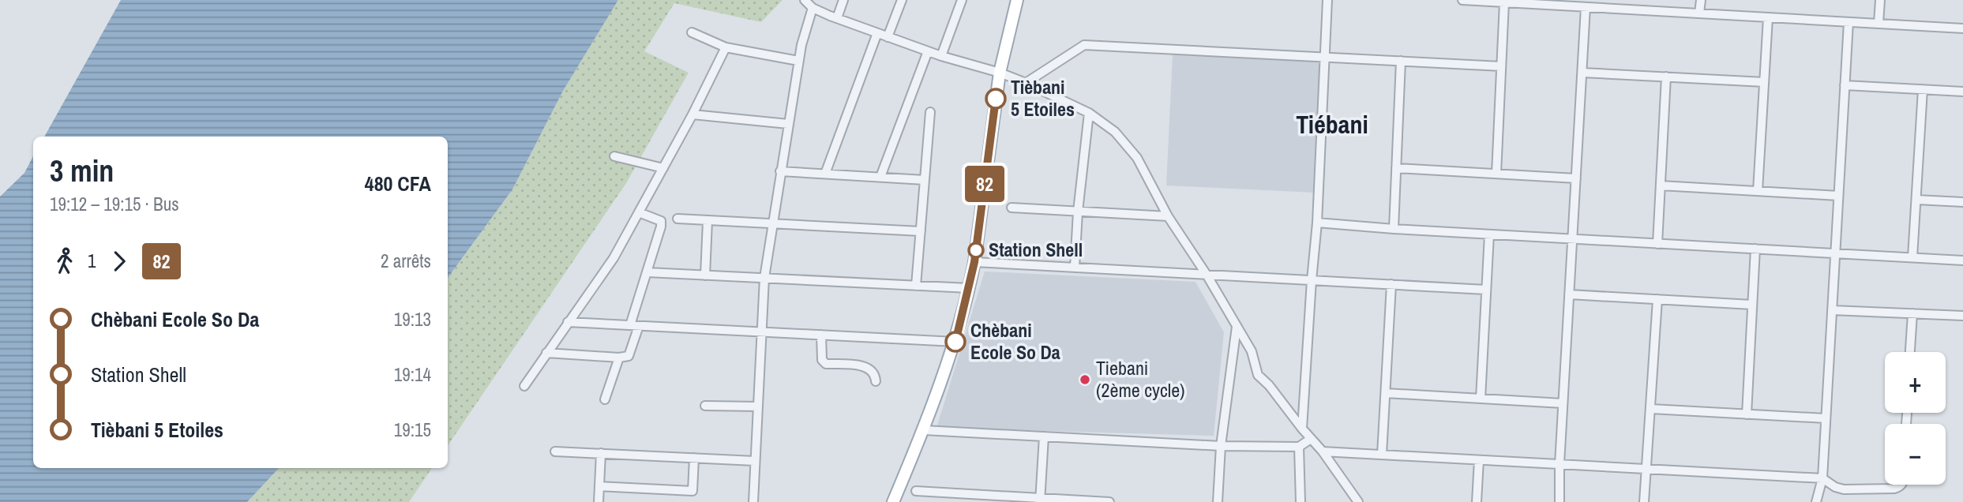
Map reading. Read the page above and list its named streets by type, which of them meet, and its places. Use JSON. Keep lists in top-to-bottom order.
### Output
{
  "districts": ["Tiébani"],
  "places": [
    "Tièbani 5 Etoiles",
    "Station Shell",
    "Chèbani Ecole So Da",
    "Tiebani (2ème cycle)"
  ],
  "lines": ["bus line 82"],
  "page": {
    "on_map": "82",
    "heading": ["3 min", "19:12 – 19:15 · Bus", "480 CFA"],
    "legs": ["1", "82", "2 arrêts"],
    "list": [
      {
        "name": "Chèbani Ecole So Da",
        "value": "19:13"
      },
      {
        "name": "Station Shell",
        "value": "19:14"
      },
      {
        "name": "Tièbani 5 Etoiles",
        "value": "19:15"
      }
    ],
    "map_buttons": ["+", "−"]
  }
}
